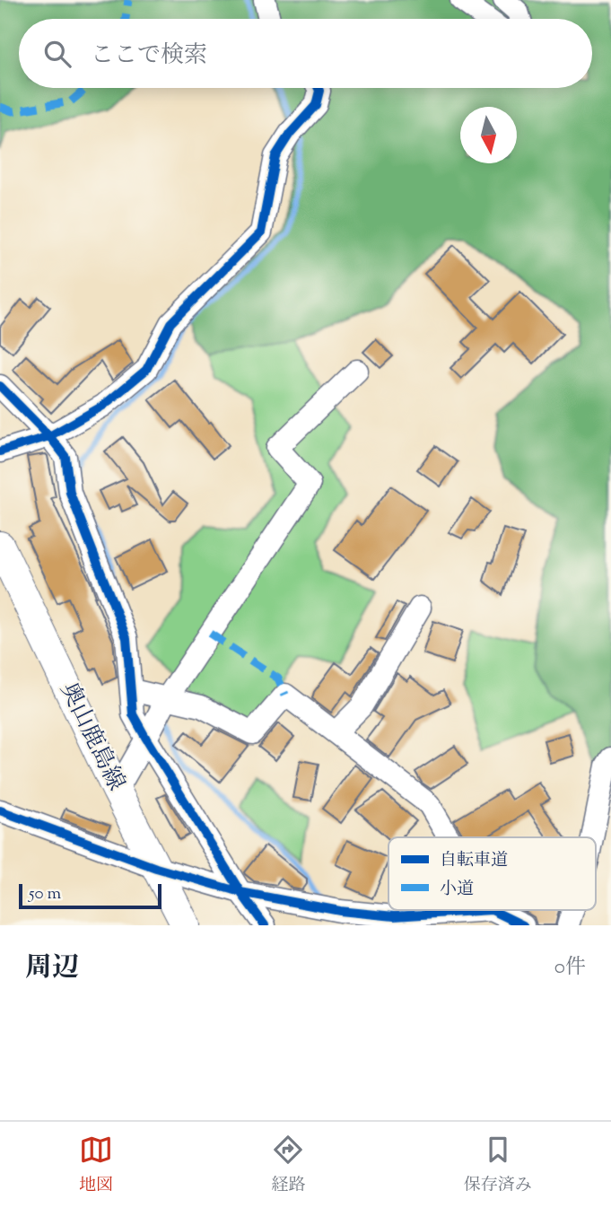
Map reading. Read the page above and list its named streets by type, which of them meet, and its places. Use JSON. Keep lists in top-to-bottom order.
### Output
{
  "streets": {
    "main road": ["奥山鹿島線"]
  },
  "legend": ["自転車道", "小道"],
  "scale_bar": "50 m",
  "north": "bottom",
  "page": {
    "search": "ここで検索",
    "scale": "50 m",
    "heading": ["周辺", "0件"],
    "nav": ["地図", "経路", "保存済み"]
  }
}
